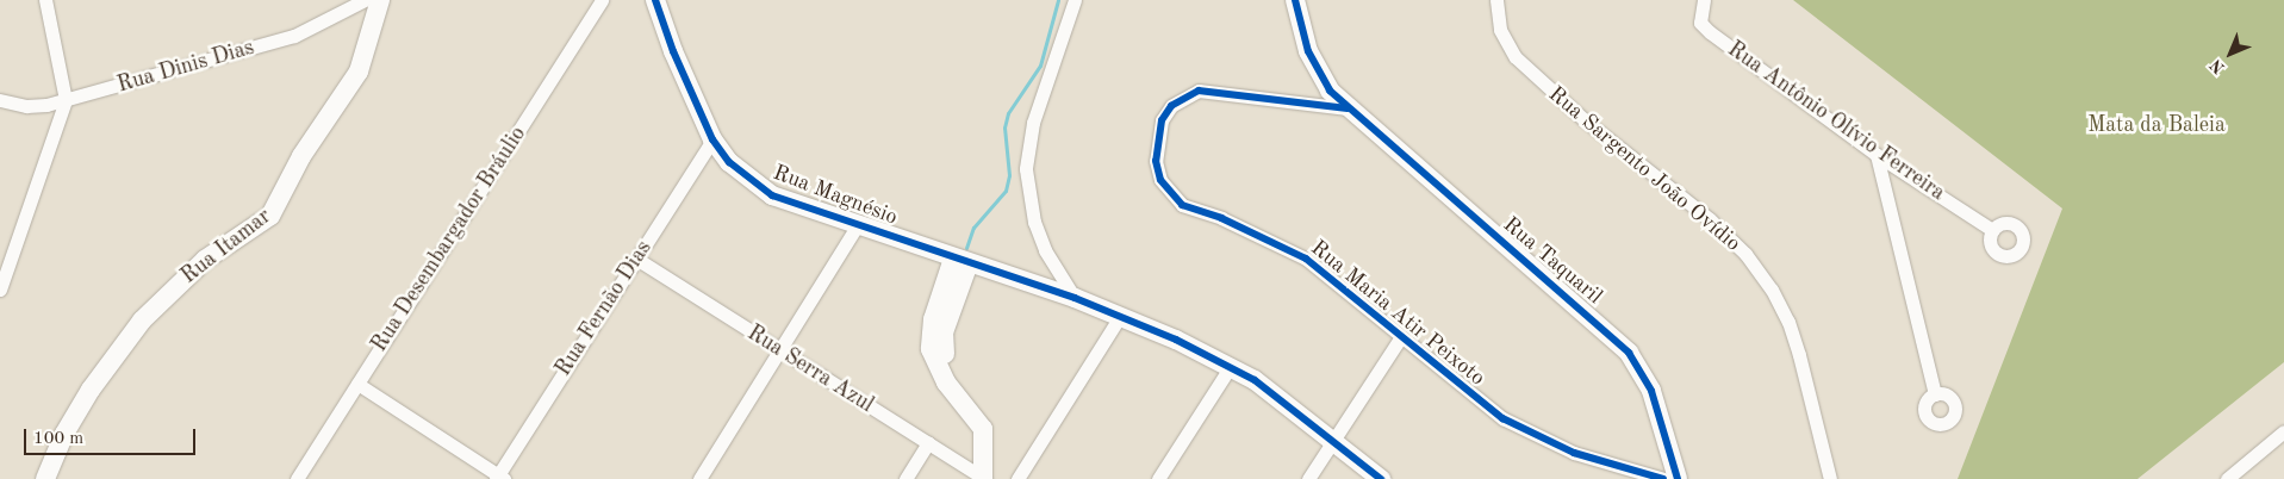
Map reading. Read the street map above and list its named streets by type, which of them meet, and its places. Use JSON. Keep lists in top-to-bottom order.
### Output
{
  "streets": {
    "street": [
      "Rua Dinis Dias",
      "Rua Antônio Olívio Ferreira",
      "Rua Sargento João Ovídio",
      "Rua Magnésio",
      "Rua Desembargador Bráulio",
      "Rua Itamar",
      "Rua Taquaril",
      "Rua Fernão Dias",
      "Rua Maria Atir Peixoto",
      "Rua Serra Azul"
    ]
  },
  "crossings": [
    ["Rua Magnésio", "Rua Fernão Dias"],
    ["Rua Taquaril", "Rua Maria Atir Peixoto"],
    ["Rua Fernão Dias", "Rua Serra Azul"]
  ],
  "parks": ["Mata da Baleia"],
  "scale_bar": "100 m",
  "north": "bottom left"
}
